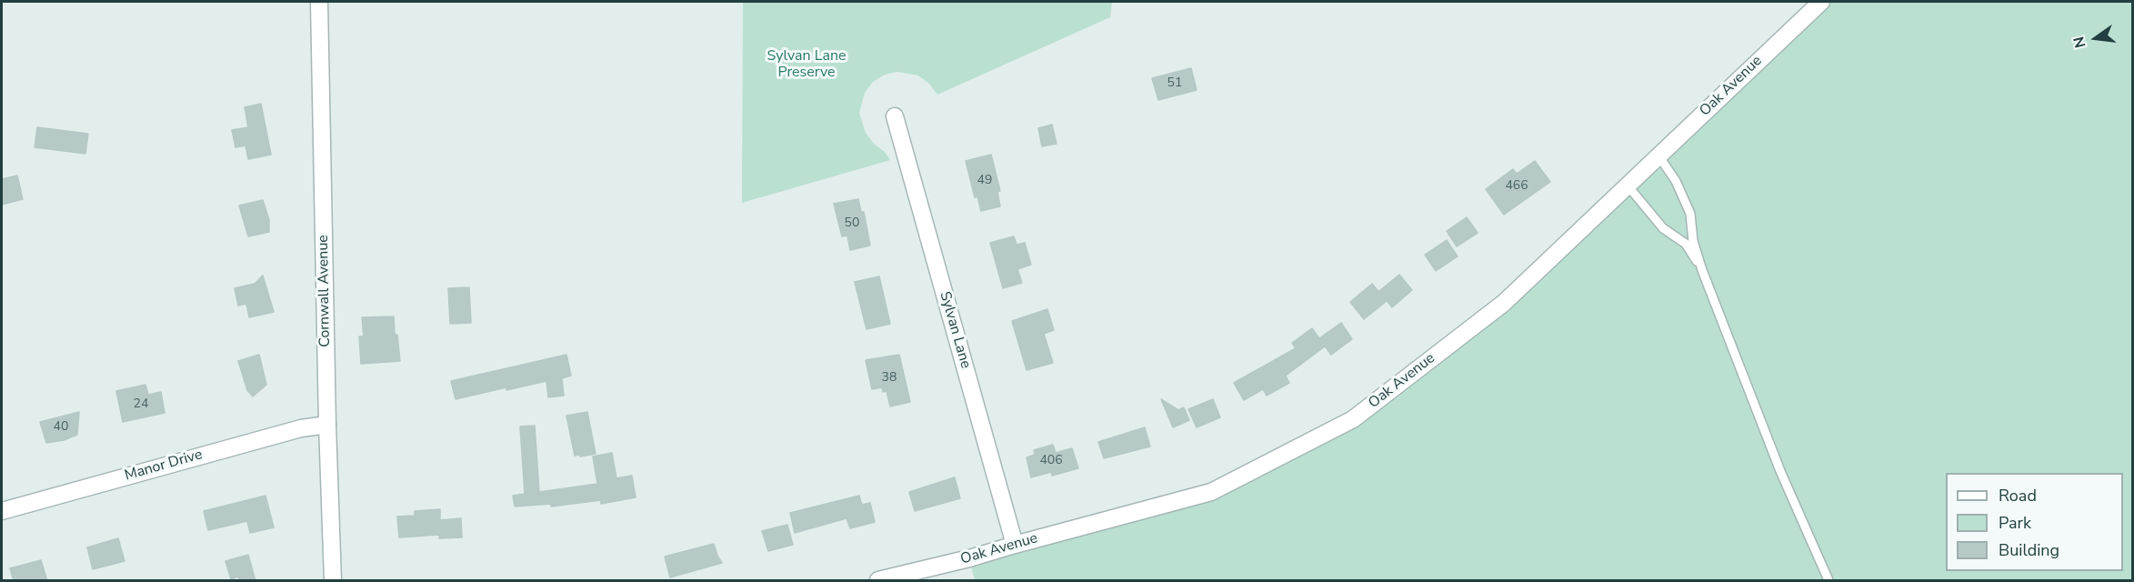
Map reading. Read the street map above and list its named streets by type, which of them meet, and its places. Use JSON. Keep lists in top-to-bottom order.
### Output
{
  "streets": {
    "street": [
      "Oak Avenue",
      "Cornwall Avenue",
      "Sylvan Lane",
      "Manor Drive"
    ]
  },
  "crossings": [
    ["Oak Avenue", "Sylvan Lane"],
    ["Cornwall Avenue", "Manor Drive"]
  ],
  "parks": ["Sylvan Lane Preserve"],
  "house_numbers": [
    "51",
    "49",
    "466",
    "50",
    "38",
    "24",
    "40",
    "406"
  ],
  "legend": ["Road", "Park", "Building"],
  "north": "left"
}
